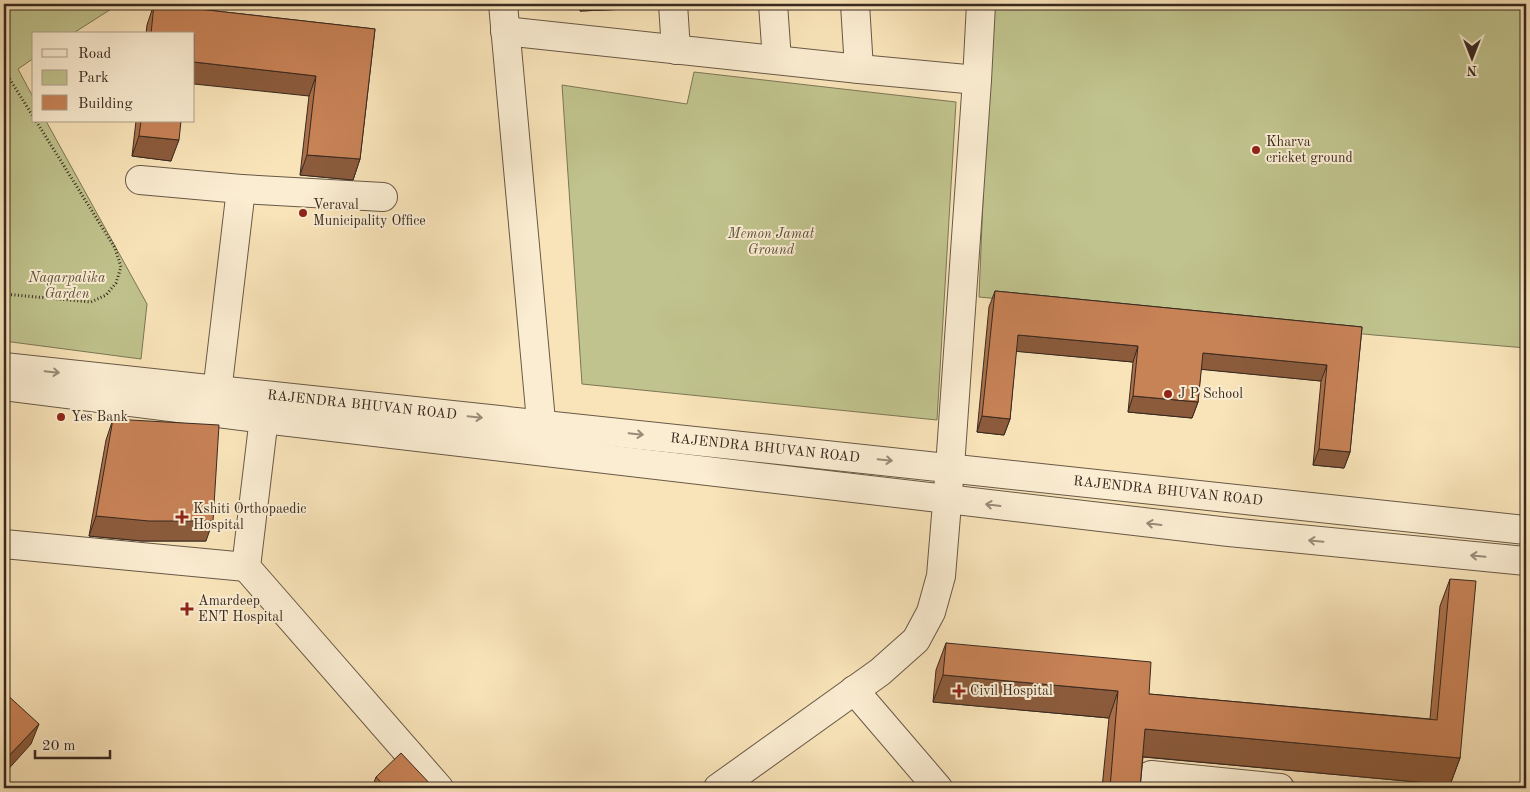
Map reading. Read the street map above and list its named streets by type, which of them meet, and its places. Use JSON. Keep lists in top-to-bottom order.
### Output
{
  "streets": {
    "street": ["RAJENDRA BHUVAN ROAD"]
  },
  "parks": ["Memon Jamat Ground", "Nagarpalika Garden"],
  "places": {
    "other": [
      "Kharva cricket ground",
      "Veraval Municipality Office",
      "J P School",
      "Yes Bank"
    ],
    "health": ["Kshiti Orthopaedic Hospital", "Amardeep ENT Hospital", "Civil Hospital"]
  },
  "legend": ["Road", "Park", "Building"],
  "scale_bar": "20 m",
  "north": "bottom"
}
